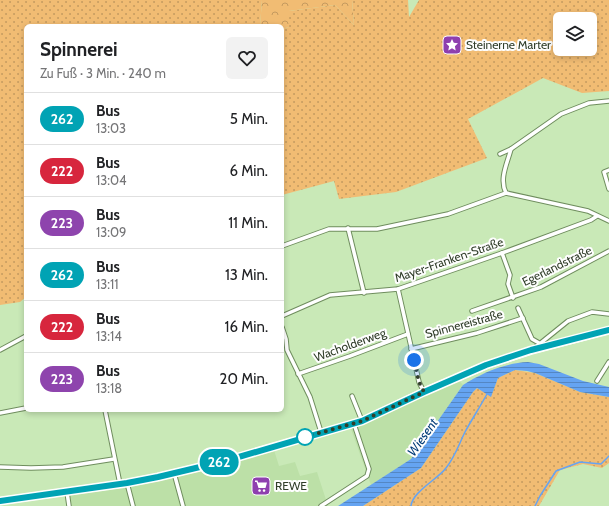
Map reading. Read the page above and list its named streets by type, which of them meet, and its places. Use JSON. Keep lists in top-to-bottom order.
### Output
{
  "streets": {
    "street": [
      "Mayer-Franken-Straße",
      "Egerlandstraße",
      "Spinnereistraße",
      "Wacholderweg"
    ]
  },
  "crossings": [
    ["Mayer-Franken-Straße", "Egerlandstraße"]
  ],
  "water": ["Wiesent"],
  "places": {
    "place": ["Steinerne Marter"],
    "supermarket": ["REWE"]
  },
  "lines": ["bus line 262"],
  "page": {
    "on_map": "262",
    "heading": ["Spinnerei", "Zu Fuß · 3 Min. · 240 m"],
    "list": [
      {
        "mark": "262",
        "name": "Bus",
        "note": "13:03",
        "value": "5 Min."
      },
      {
        "mark": "222",
        "name": "Bus",
        "note": "13:04",
        "value": "6 Min."
      },
      {
        "mark": "223",
        "name": "Bus",
        "note": "13:09",
        "value": "11 Min."
      },
      {
        "mark": "262",
        "name": "Bus",
        "note": "13:11",
        "value": "13 Min."
      },
      {
        "mark": "222",
        "name": "Bus",
        "note": "13:14",
        "value": "16 Min."
      },
      {
        "mark": "223",
        "name": "Bus",
        "note": "13:18",
        "value": "20 Min."
      }
    ]
  }
}
